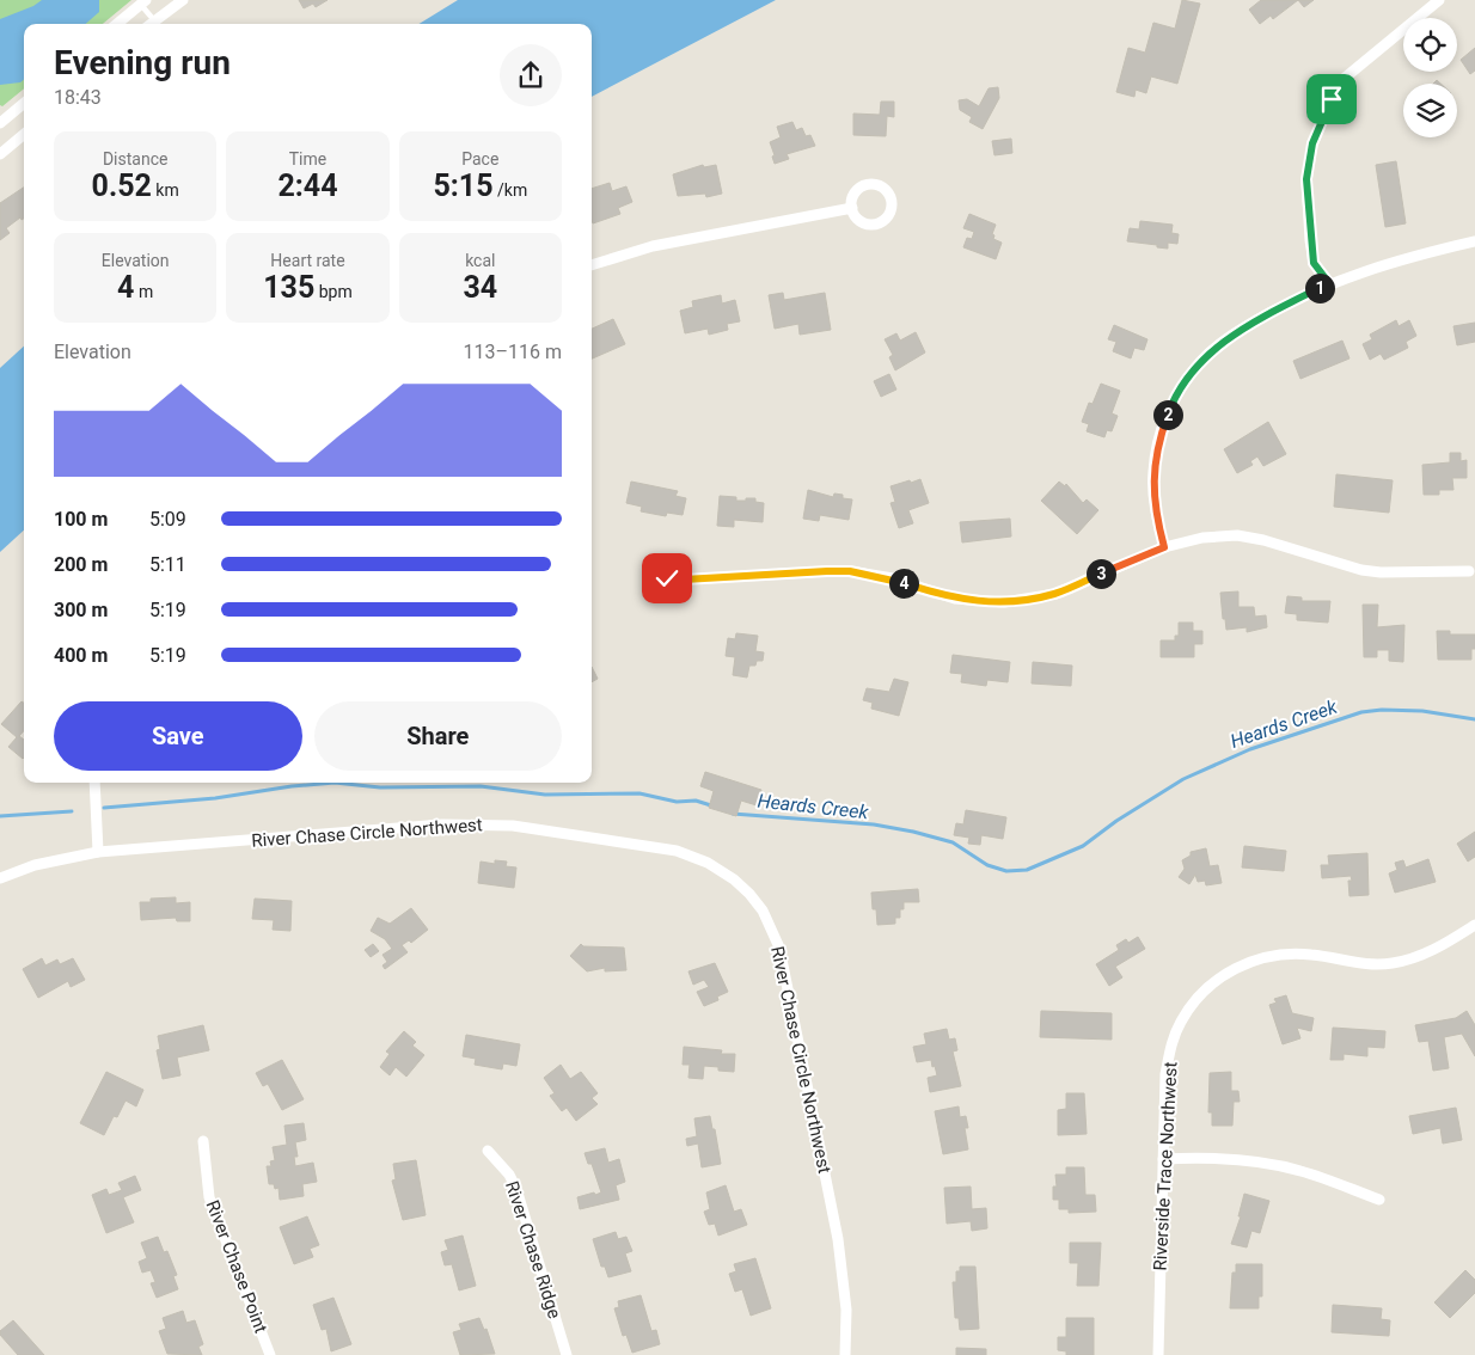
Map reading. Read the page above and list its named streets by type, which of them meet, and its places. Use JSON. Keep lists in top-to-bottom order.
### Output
{
  "streets": {
    "street": [
      "River Chase Circle Northwest",
      "Riverside Trace Northwest",
      "River Chase Ridge",
      "River Chase Point"
    ]
  },
  "water": ["Heards Creek"],
  "page": {
    "heading": ["Evening run", "18:43"],
    "stats": [
      ["Distance", "0.52 km"],
      ["Time", "2:44"],
      ["Pace", "5:15 /km"],
      ["Elevation", "4 m"],
      ["Heart rate", "135 bpm"],
      ["kcal", "34"]
    ],
    "pins": [
      "1",
      "2",
      "3",
      "4"
    ],
    "chart": ["Elevation", "113–116 m"],
    "list": [
      {
        "name": "100 m",
        "note": "5:09"
      },
      {
        "name": "200 m",
        "note": "5:11"
      },
      {
        "name": "300 m",
        "note": "5:19"
      },
      {
        "name": "400 m",
        "note": "5:19"
      }
    ],
    "buttons": ["Save", "Share"]
  }
}
